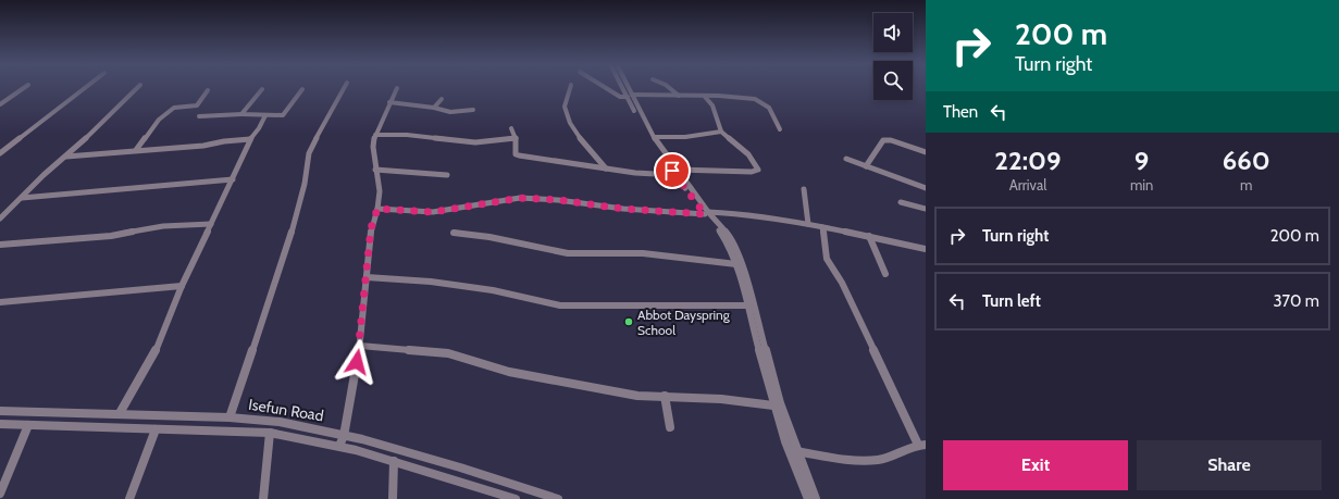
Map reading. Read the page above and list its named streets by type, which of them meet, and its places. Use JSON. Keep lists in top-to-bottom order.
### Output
{
  "streets": {
    "street": ["Isefun Road"]
  },
  "places": ["Abbot Dayspring School"],
  "page": {
    "turn": ["200 m", "Turn right"],
    "then": "Then",
    "eta": [
      "22:09",
      "Arrival",
      "9",
      "min",
      "660",
      "m"
    ],
    "list": [
      {
        "name": "Turn right",
        "value": "200 m"
      },
      {
        "name": "Turn left",
        "value": "370 m"
      }
    ],
    "buttons": ["Exit", "Share"]
  }
}
